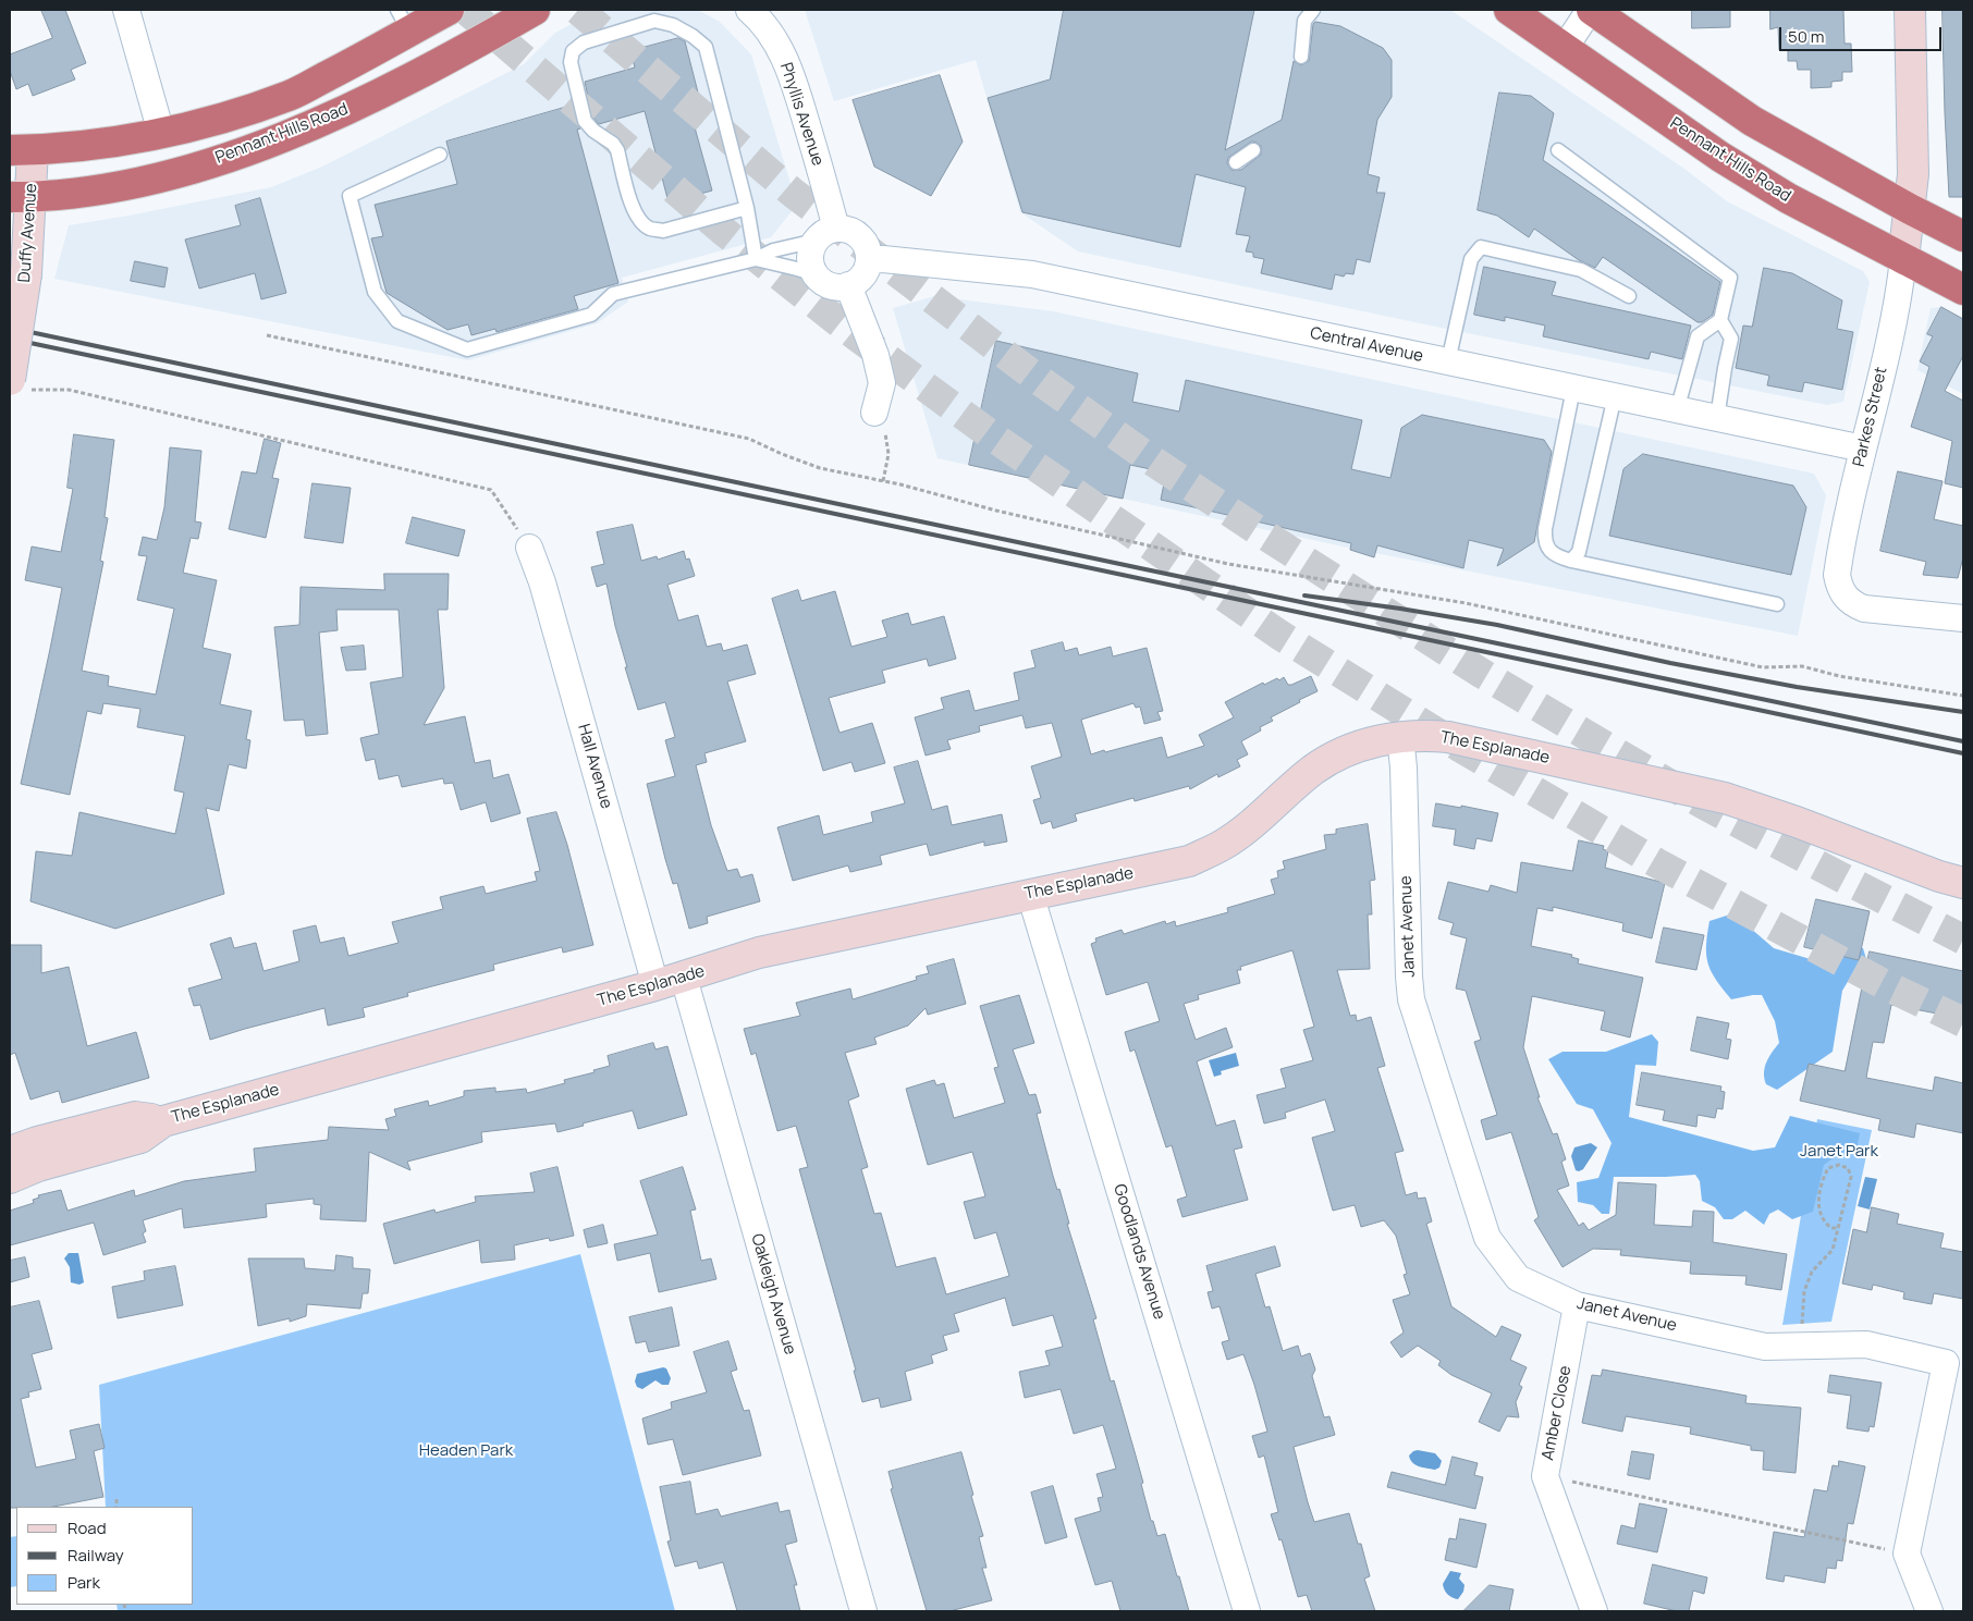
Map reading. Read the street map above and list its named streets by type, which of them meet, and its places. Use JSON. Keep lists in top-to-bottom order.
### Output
{
  "streets": {
    "highway": ["Pennant Hills Road"],
    "main road": ["Duffy Avenue", "The Esplanade"],
    "street": [
      "Phyllis Avenue",
      "Central Avenue",
      "Parkes Street",
      "Hall Avenue",
      "Janet Avenue",
      "Goodlands Avenue",
      "Oakleigh Avenue",
      "Amber Close"
    ]
  },
  "crossings": [
    ["Phyllis Avenue", "Central Avenue"],
    ["Pennant Hills Road", "Duffy Avenue"],
    ["Pennant Hills Road", "Parkes Street"],
    ["Central Avenue", "Parkes Street"],
    ["The Esplanade", "Hall Avenue"],
    ["The Esplanade", "Janet Avenue"],
    ["The Esplanade", "Goodlands Avenue"],
    ["The Esplanade", "Oakleigh Avenue"],
    ["Janet Avenue", "Amber Close"]
  ],
  "parks": ["Janet Park", "Headen Park"],
  "legend": ["Road", "Railway", "Park"],
  "scale_bar": "50 m"
}
